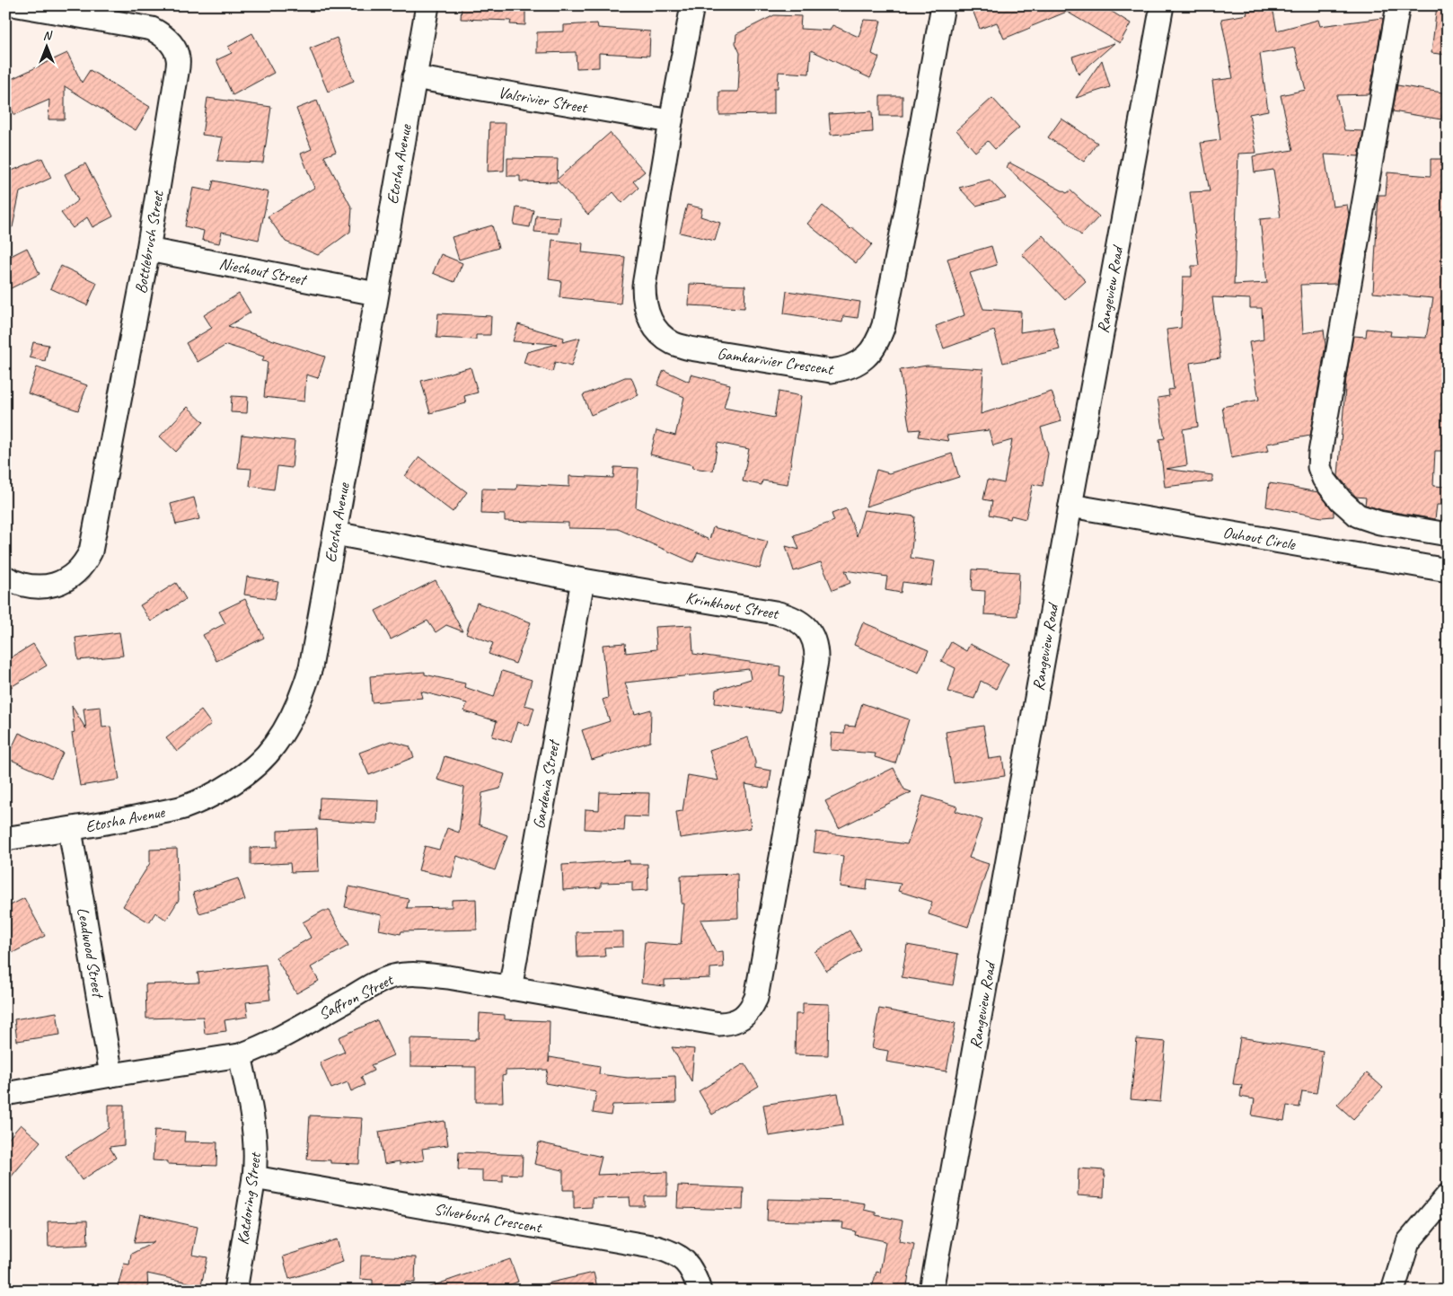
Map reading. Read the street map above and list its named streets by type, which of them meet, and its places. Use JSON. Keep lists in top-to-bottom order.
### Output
{
  "streets": {
    "street": [
      "Valsrivier Street",
      "Etosha Avenue",
      "Bottlebrush Street",
      "Nieshout Street",
      "Rangeview Road",
      "Gamkarivier Crescent",
      "Ouhout Circle",
      "Krinkhout Street",
      "Gardenia Street",
      "Leadwood Street",
      "Saffron Street",
      "Katdoring Street",
      "Silverbush Crescent"
    ]
  },
  "crossings": [
    ["Valsrivier Street", "Etosha Avenue"],
    ["Valsrivier Street", "Gamkarivier Crescent"],
    ["Etosha Avenue", "Nieshout Street"],
    ["Etosha Avenue", "Krinkhout Street"],
    ["Etosha Avenue", "Leadwood Street"],
    ["Bottlebrush Street", "Nieshout Street"],
    ["Rangeview Road", "Ouhout Circle"],
    ["Krinkhout Street", "Gardenia Street"],
    ["Krinkhout Street", "Saffron Street"],
    ["Gardenia Street", "Saffron Street"],
    ["Leadwood Street", "Saffron Street"],
    ["Saffron Street", "Katdoring Street"],
    ["Katdoring Street", "Silverbush Crescent"]
  ],
  "north": "top"
}
